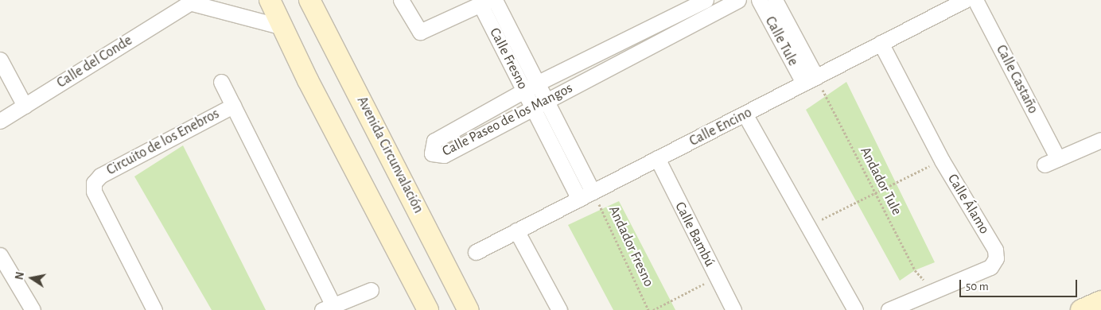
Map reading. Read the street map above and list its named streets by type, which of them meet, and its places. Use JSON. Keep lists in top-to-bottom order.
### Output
{
  "streets": {
    "street": [
      "Calle Tule",
      "Calle Fresno",
      "Calle del Conde",
      "Calle Castaño",
      "Calle Paseo de los Mangos",
      "Calle Encino",
      "Circuito de los Enebros",
      "Avenida Circunvalación",
      "Calle Álamo",
      "Calle Bambú"
    ],
    "path": ["Andador Tule", "Andador Fresno"]
  },
  "crossings": [
    ["Calle Tule", "Calle Encino"],
    ["Calle Tule", "Andador Tule"],
    ["Calle Fresno", "Calle Paseo de los Mangos"],
    ["Calle Fresno", "Calle Encino"],
    ["Calle Fresno", "Andador Fresno"],
    ["Calle Encino", "Andador Tule"],
    ["Calle Encino", "Calle Álamo"],
    ["Calle Encino", "Calle Bambú"],
    ["Calle Encino", "Andador Fresno"],
    ["Andador Tule", "Calle Álamo"]
  ],
  "scale_bar": "50 m",
  "north": "left"
}
